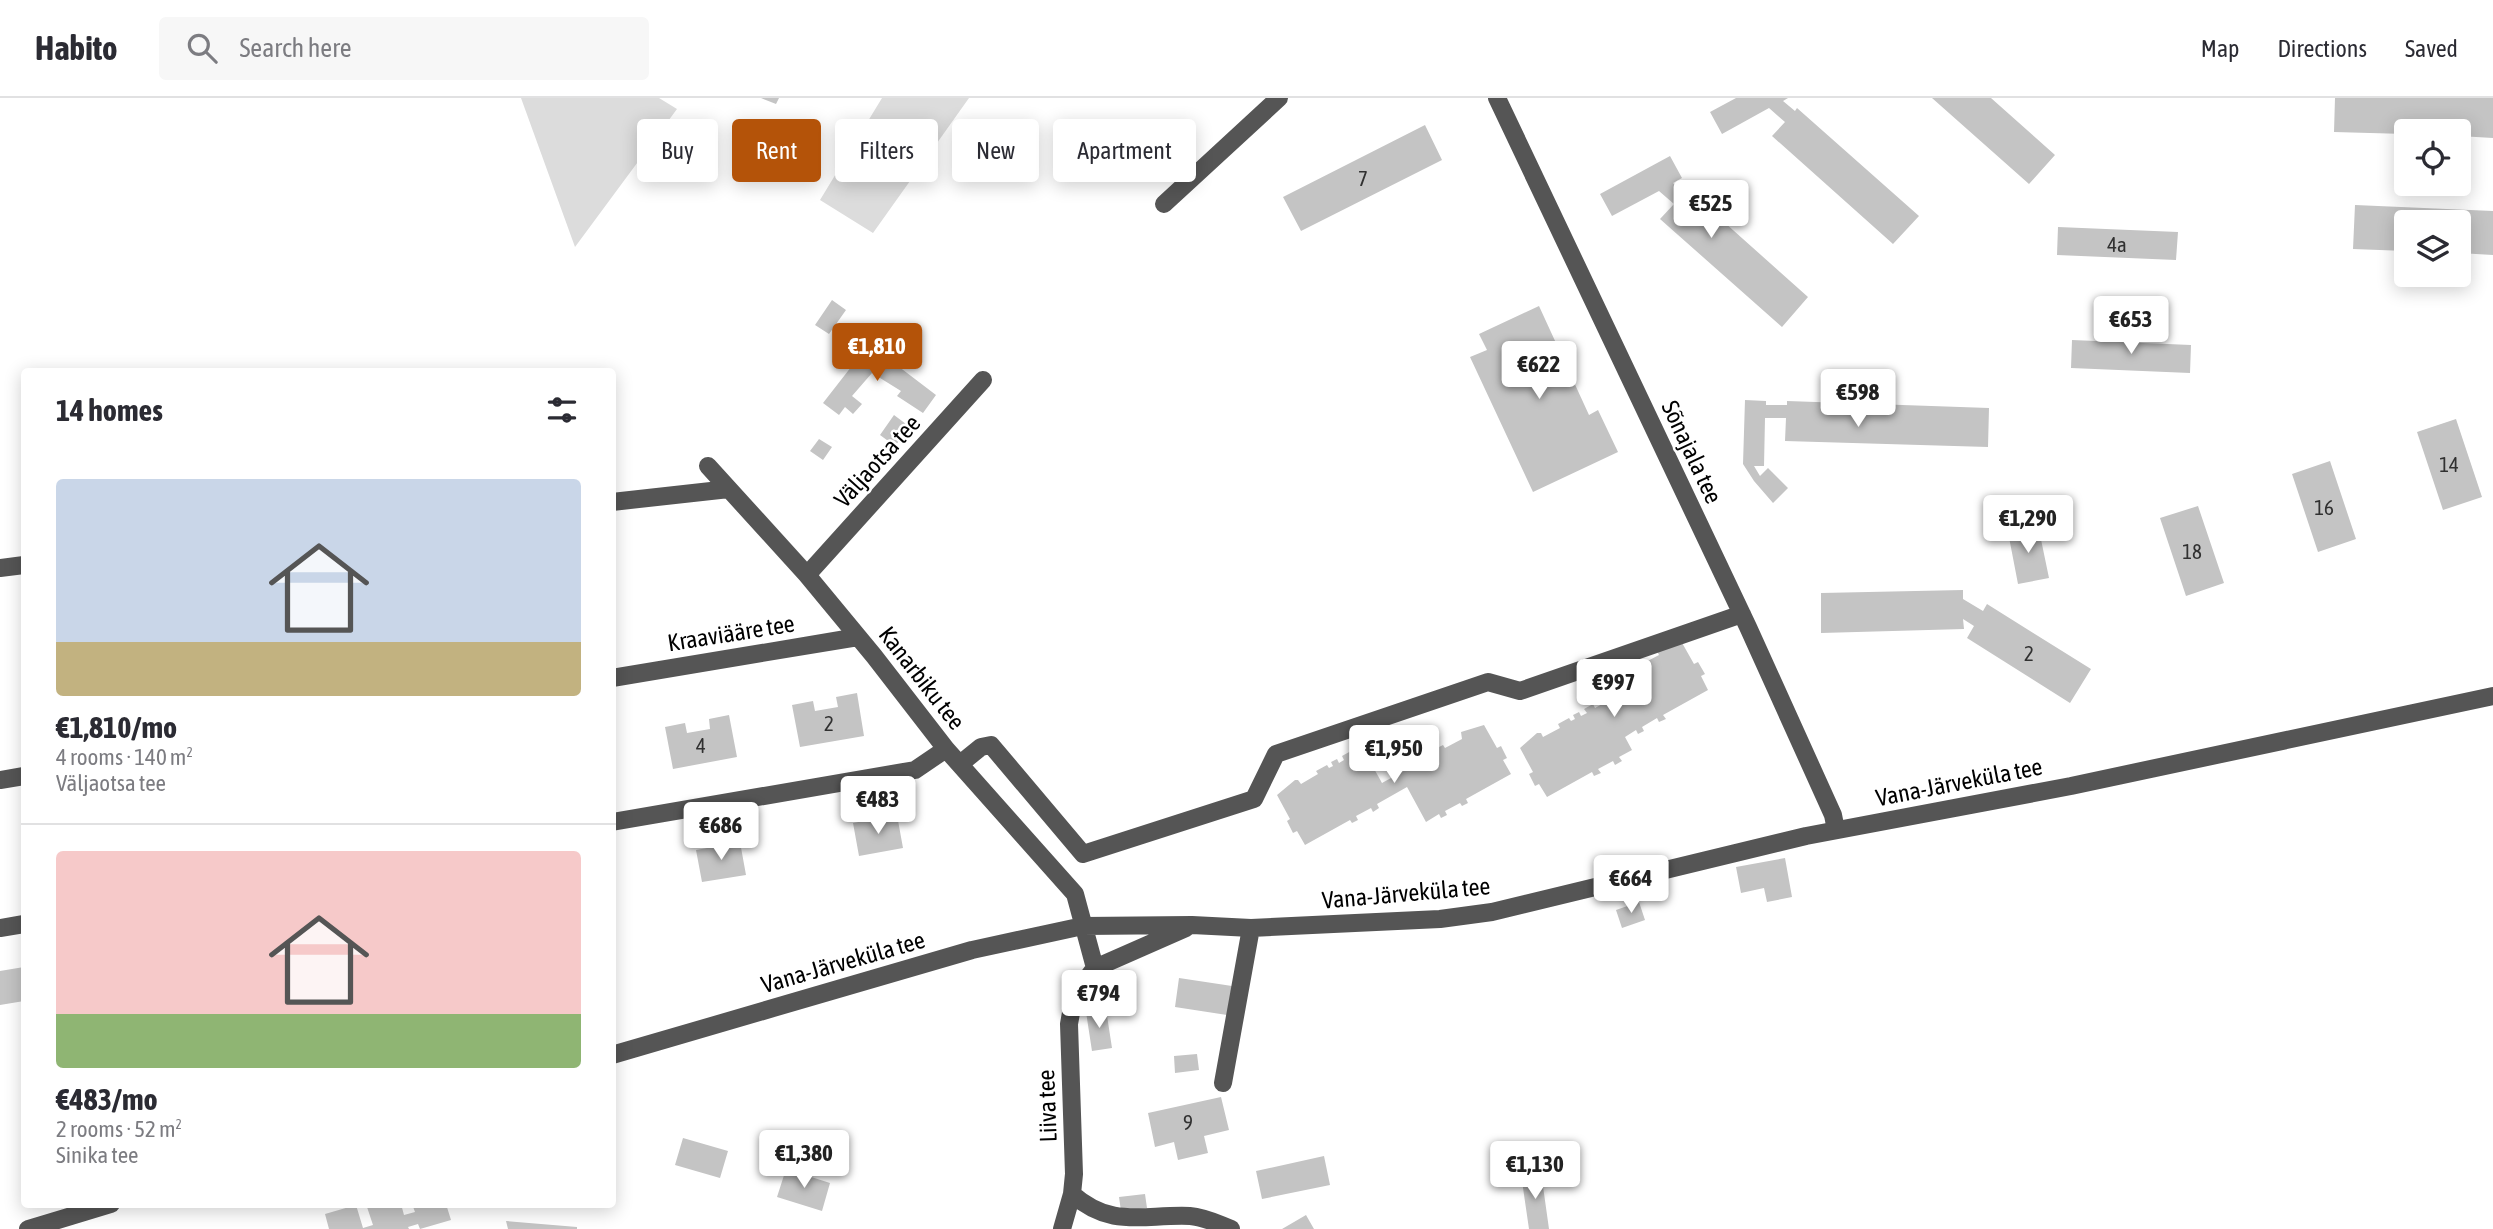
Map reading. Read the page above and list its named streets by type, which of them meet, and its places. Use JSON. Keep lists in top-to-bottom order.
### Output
{
  "streets": {
    "street": [
      "Sõnajala tee",
      "Väljaotsa tee",
      "Kraaviääre tee",
      "Kanarbiku tee",
      "Vana-Järveküla tee",
      "Liiva tee"
    ]
  },
  "crossings": [
    ["Sõnajala tee", "Vana-Järveküla tee"],
    ["Väljaotsa tee", "Kanarbiku tee"],
    ["Kraaviääre tee", "Kanarbiku tee"],
    ["Kanarbiku tee", "Vana-Järveküla tee"],
    ["Kanarbiku tee", "Liiva tee"],
    ["Vana-Järveküla tee", "Liiva tee"]
  ],
  "house_numbers": [
    "7",
    "4a",
    "14",
    "16",
    "18",
    "2",
    "2",
    "4",
    "9"
  ],
  "page": {
    "header": "Habito",
    "search": "Search here",
    "nav": ["Map", "Directions", "Saved"],
    "chip": [
      "Buy",
      "Rent",
      "Filters",
      "New",
      "Apartment"
    ],
    "price": [
      "€525",
      "€653",
      "€1,810",
      "€622",
      "€598",
      "€1,290",
      "€997",
      "€1,950",
      "€483",
      "€686",
      "€664",
      "€794",
      "€1,380",
      "€1,130"
    ],
    "heading": "14 homes",
    "list": [
      {
        "name": "€1,810/mo",
        "note": "4 rooms · 140 m² · Väljaotsa tee"
      },
      {
        "name": "€483/mo",
        "note": "2 rooms · 52 m² · Sinika tee"
      }
    ]
  }
}
